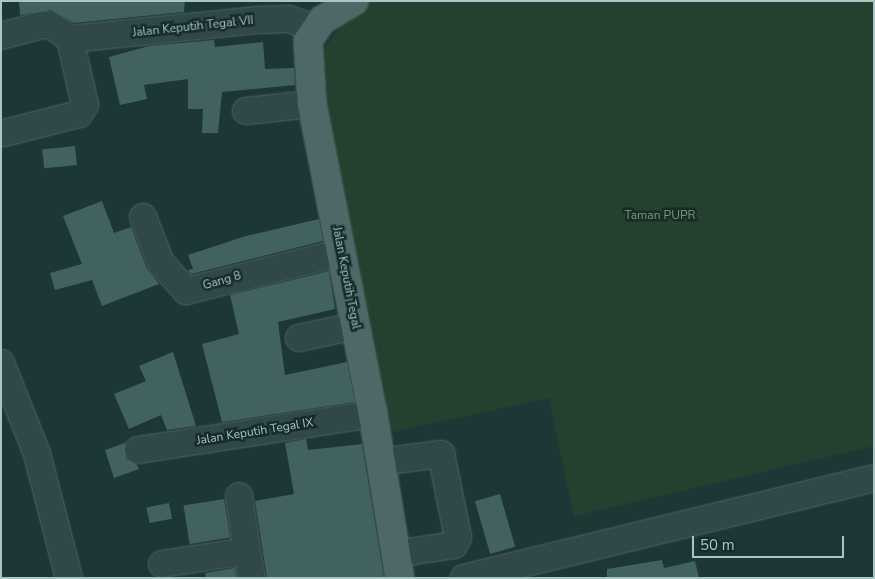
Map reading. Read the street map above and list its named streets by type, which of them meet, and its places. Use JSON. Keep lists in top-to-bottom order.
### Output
{
  "streets": {
    "main road": ["Jalan Keputih Tegal"],
    "street": ["Jalan Keputih Tegal VII", "Gang 8", "Jalan Keputih Tegal IX"]
  },
  "crossings": [
    ["Jalan Keputih Tegal VII", "Jalan Keputih Tegal"],
    ["Jalan Keputih Tegal", "Gang 8"],
    ["Jalan Keputih Tegal", "Jalan Keputih Tegal IX"]
  ],
  "parks": ["Taman PUPR"],
  "scale_bar": "50 m"
}
